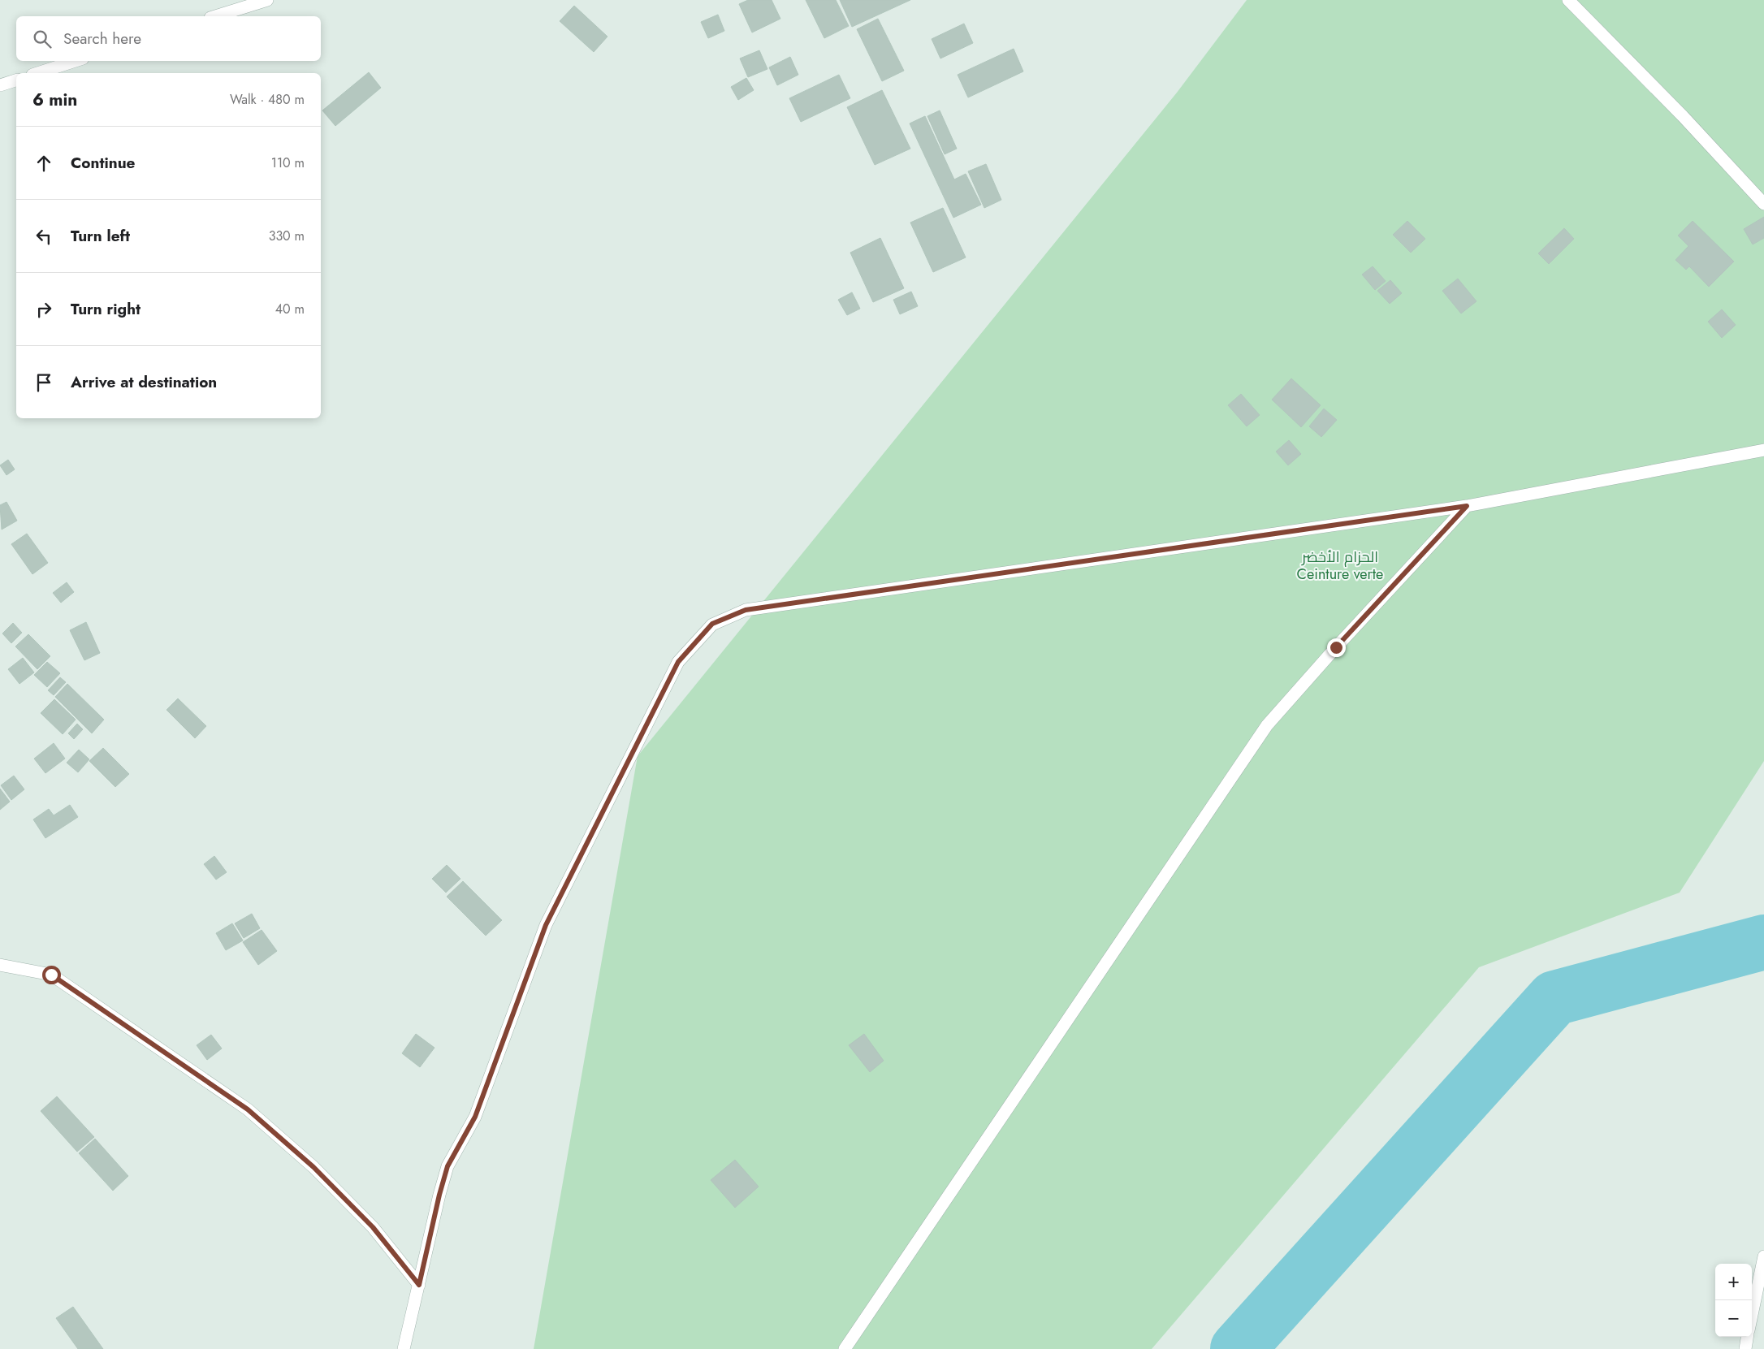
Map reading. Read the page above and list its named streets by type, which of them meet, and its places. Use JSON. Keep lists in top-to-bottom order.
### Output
{
  "parks": ["الحزام الأخضر Ceinture verte"],
  "page": {
    "search": "Search here",
    "heading": ["6 min", "Walk · 480 m"],
    "list": [
      ["Continue", "110 m"],
      ["Turn left", "330 m"],
      ["Turn right", "40 m"],
      "Arrive at destination"
    ],
    "map_buttons": ["+", "−"]
  }
}
